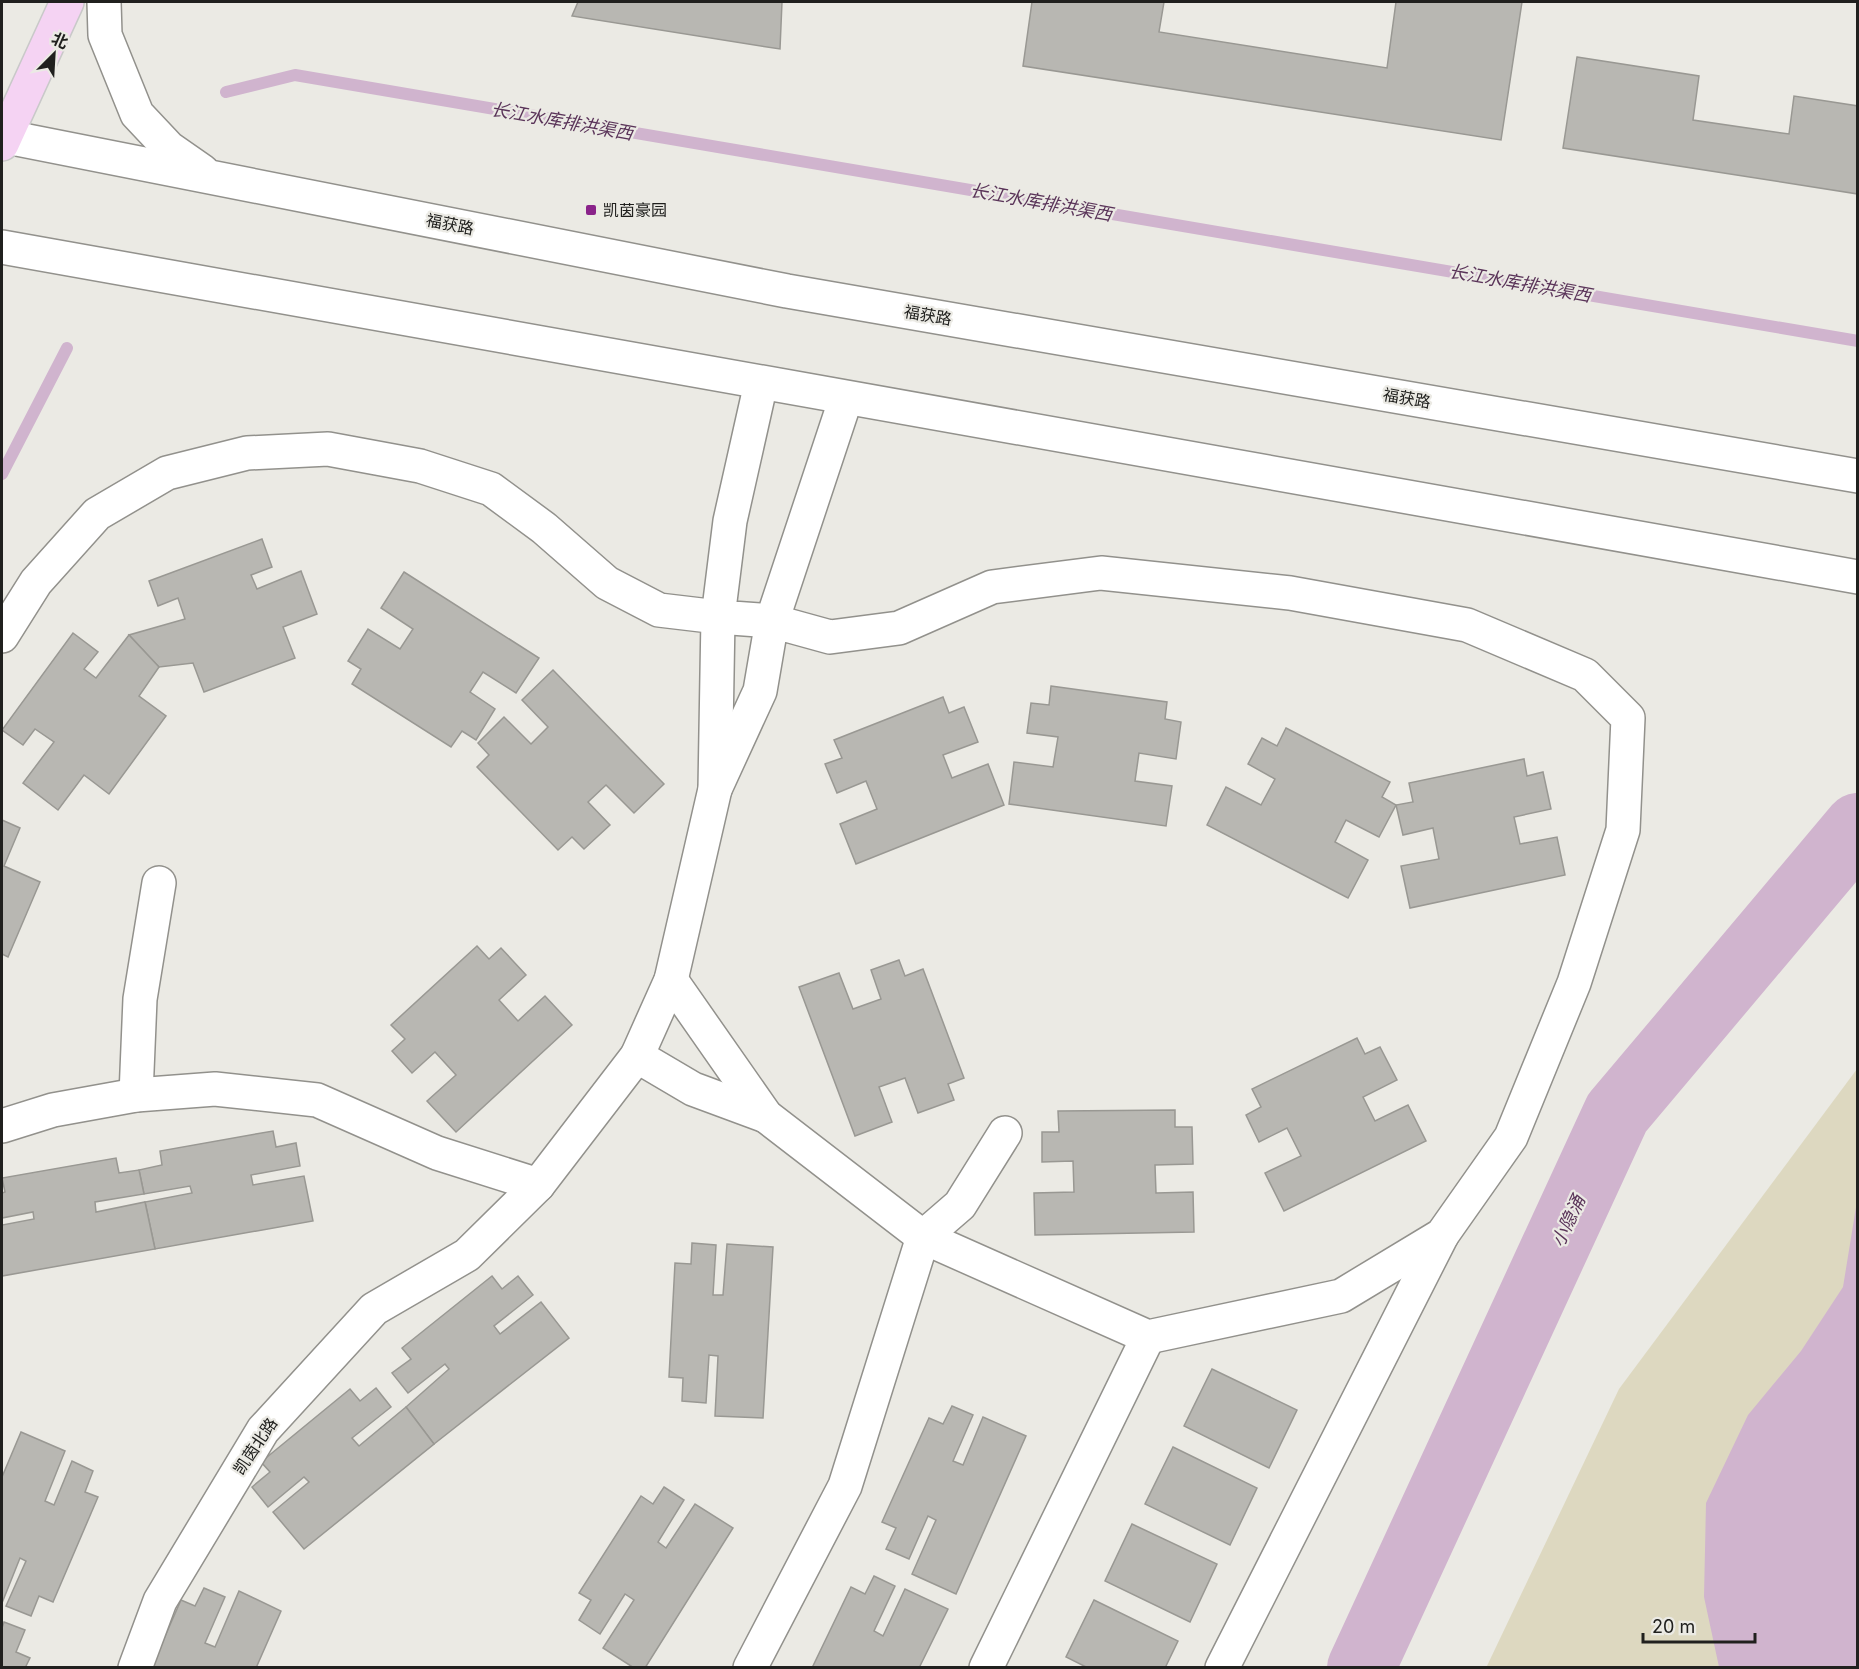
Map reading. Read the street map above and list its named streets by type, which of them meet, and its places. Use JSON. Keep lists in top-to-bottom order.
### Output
{
  "streets": {
    "street": ["福获路", "凯茵北路"]
  },
  "water": ["长江水库排洪渠西", "小隐涌"],
  "places": {
    "transit": ["凯茵豪园"]
  },
  "scale_bar": "20 m",
  "north": "top right"
}
